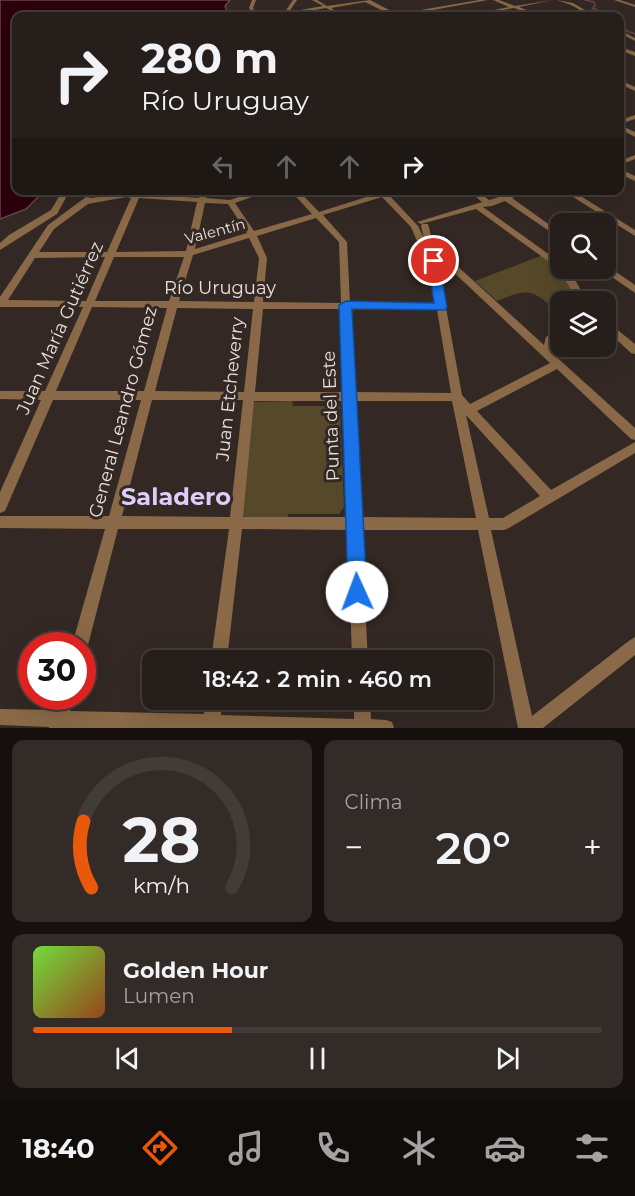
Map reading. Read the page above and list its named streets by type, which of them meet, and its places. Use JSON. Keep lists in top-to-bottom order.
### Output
{
  "streets": {
    "street": [
      "Valentín",
      "Río Uruguay",
      "Juan María Gutiérrez",
      "Juan Etcheverry",
      "General Leandro Gómez",
      "Punta del Este"
    ]
  },
  "crossings": [
    ["Valentín", "Juan María Gutiérrez"],
    ["Valentín", "Juan Etcheverry"],
    ["Valentín", "General Leandro Gómez"],
    ["Valentín", "Punta del Este"],
    ["Río Uruguay", "Juan María Gutiérrez"],
    ["Río Uruguay", "Juan Etcheverry"],
    ["Río Uruguay", "General Leandro Gómez"],
    ["Río Uruguay", "Punta del Este"]
  ],
  "districts": ["Saladero"],
  "page": {
    "turn": ["280 m", "Río Uruguay"],
    "limit": "30",
    "trip": "18:42 · 2 min · 460 m",
    "tile": "Clima",
    "heat": ["−", "20°", "+"],
    "song": ["Golden Hour", "Lumen"],
    "tabs": "18:40",
    "gauge": ["28", "km/h"]
  }
}
